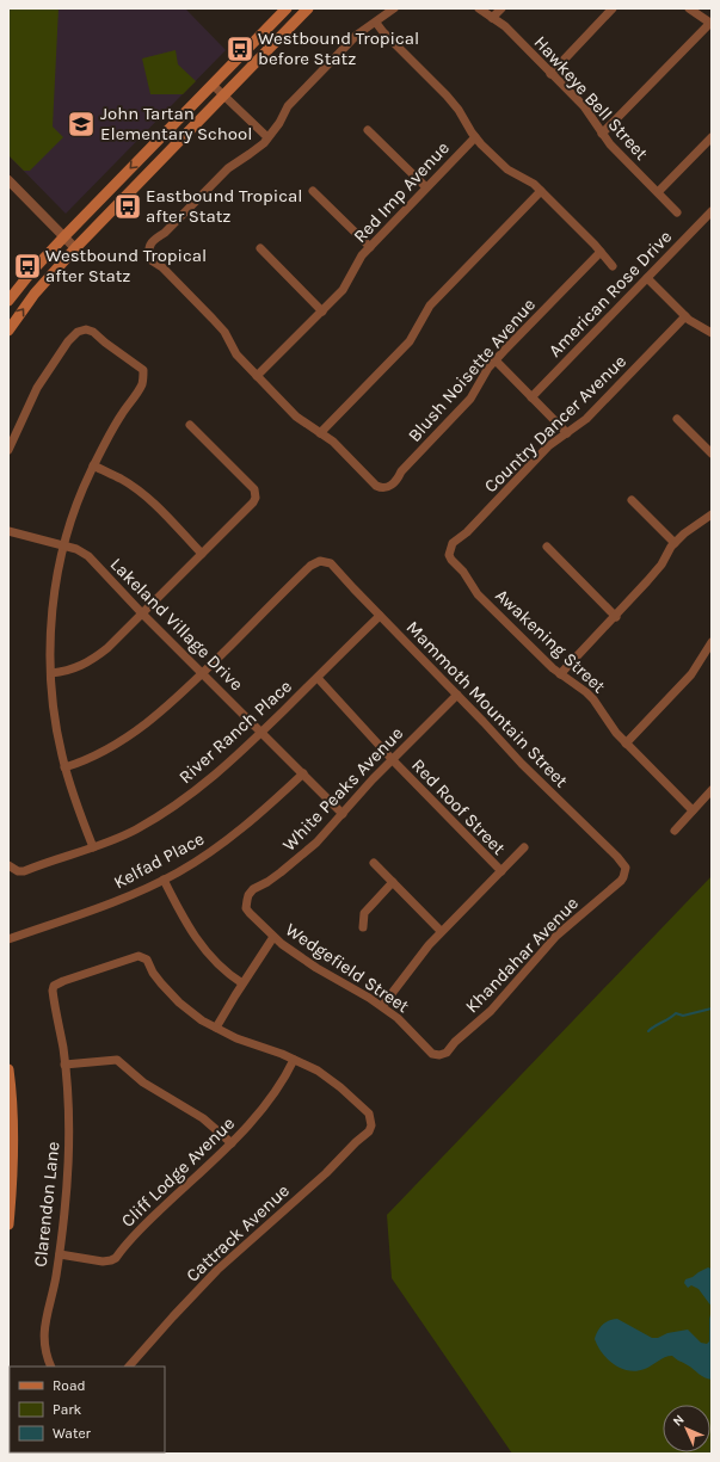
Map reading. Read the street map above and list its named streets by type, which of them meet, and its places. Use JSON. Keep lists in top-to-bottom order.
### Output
{
  "streets": {
    "street": [
      "Hawkeye Bell Street",
      "Red Imp Avenue",
      "American Rose Drive",
      "Blush Noisette Avenue",
      "Country Dancer Avenue",
      "Lakeland Village Drive",
      "Awakening Street",
      "Mammoth Mountain Street",
      "River Ranch Place",
      "White Peaks Avenue",
      "Red Roof Street",
      "Kelfad Place",
      "Khandahar Avenue",
      "Wedgefield Street",
      "Cliff Lodge Avenue",
      "Clarendon Lane",
      "Cattrack Avenue"
    ]
  },
  "crossings": [
    ["Country Dancer Avenue", "Awakening Street"],
    ["Lakeland Village Drive", "Mammoth Mountain Street"],
    ["Lakeland Village Drive", "River Ranch Place"],
    ["Lakeland Village Drive", "White Peaks Avenue"],
    ["Lakeland Village Drive", "Kelfad Place"],
    ["Mammoth Mountain Street", "River Ranch Place"],
    ["Mammoth Mountain Street", "White Peaks Avenue"],
    ["Mammoth Mountain Street", "Khandahar Avenue"],
    ["River Ranch Place", "Red Roof Street"],
    ["White Peaks Avenue", "Red Roof Street"],
    ["White Peaks Avenue", "Wedgefield Street"],
    ["Khandahar Avenue", "Wedgefield Street"],
    ["Cliff Lodge Avenue", "Clarendon Lane"],
    ["Cliff Lodge Avenue", "Cattrack Avenue"]
  ],
  "places": {
    "bus stop": ["Westbound Tropical before Statz", "Eastbound Tropical after Statz", "Westbound Tropical after Statz"],
    "school or university": ["John Tartan Elementary School"]
  },
  "legend": ["Road", "Park", "Water"],
  "north": "top left"
}
